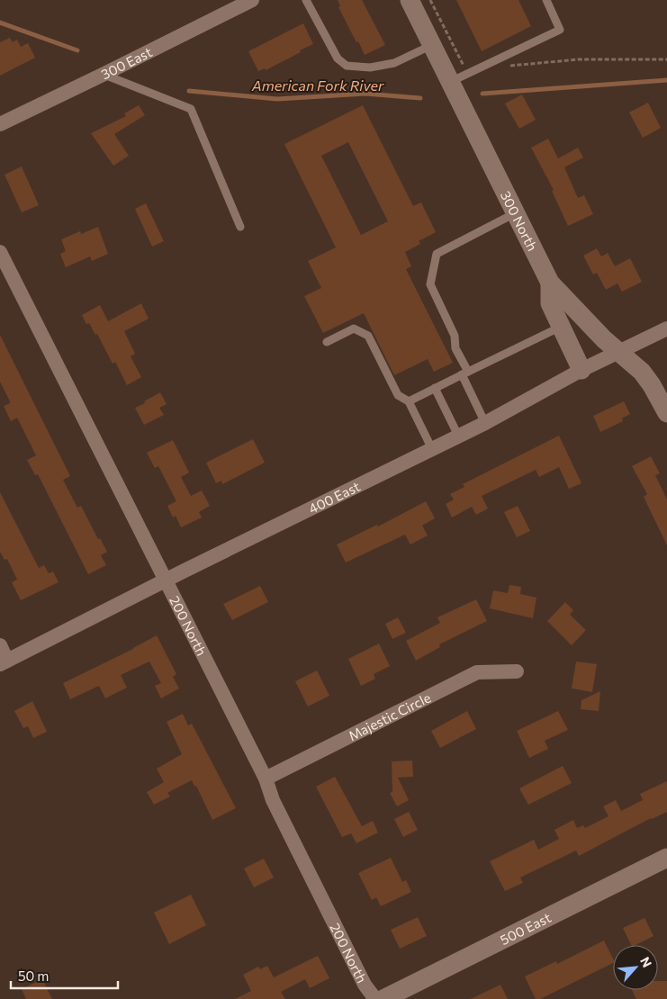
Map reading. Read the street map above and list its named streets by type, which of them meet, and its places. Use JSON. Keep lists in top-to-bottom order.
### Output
{
  "streets": {
    "street": [
      "300 East",
      "300 North",
      "400 East",
      "200 North",
      "Majestic Circle",
      "500 East"
    ]
  },
  "crossings": [
    ["300 North", "400 East"],
    ["400 East", "200 North"],
    ["200 North", "Majestic Circle"]
  ],
  "water": ["American Fork River"],
  "scale_bar": "50 m",
  "north": "top right"
}
